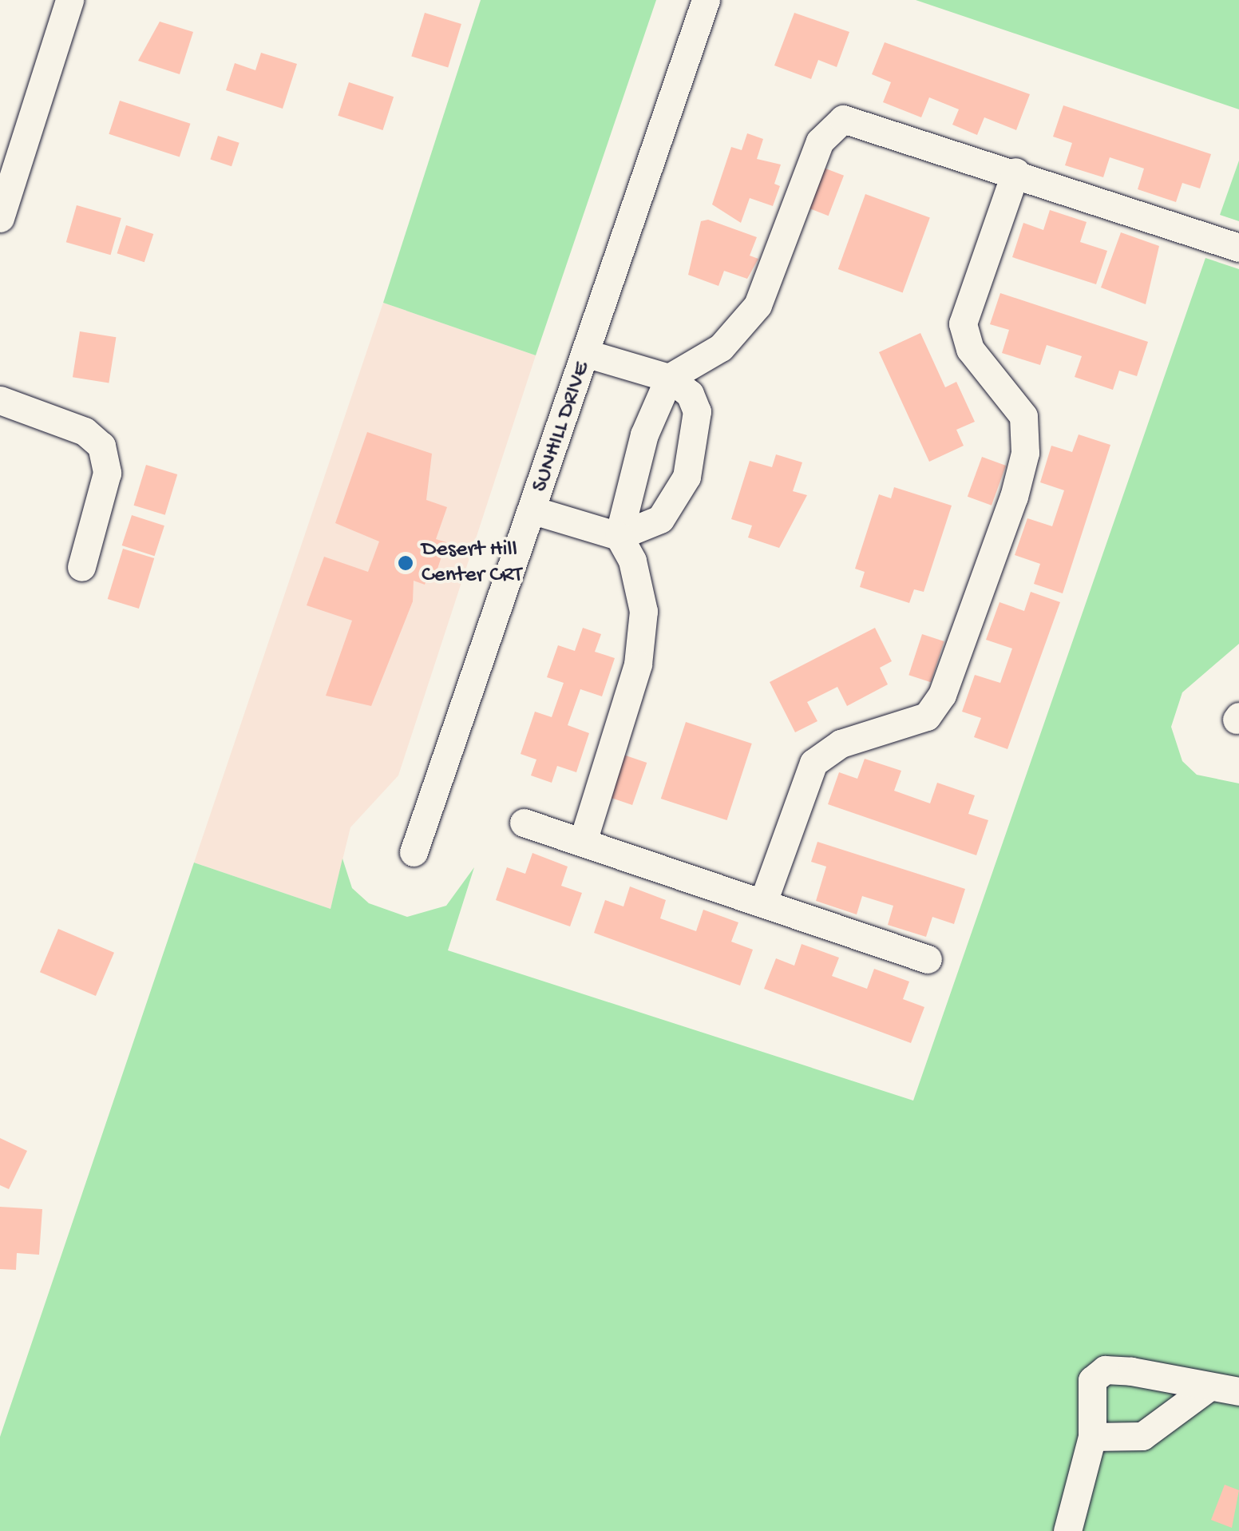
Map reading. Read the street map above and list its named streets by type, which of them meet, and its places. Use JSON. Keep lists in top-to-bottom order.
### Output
{
  "streets": {
    "street": ["SUNHILL DRIVE"]
  },
  "places": ["Desert Hill Center CRT"]
}
